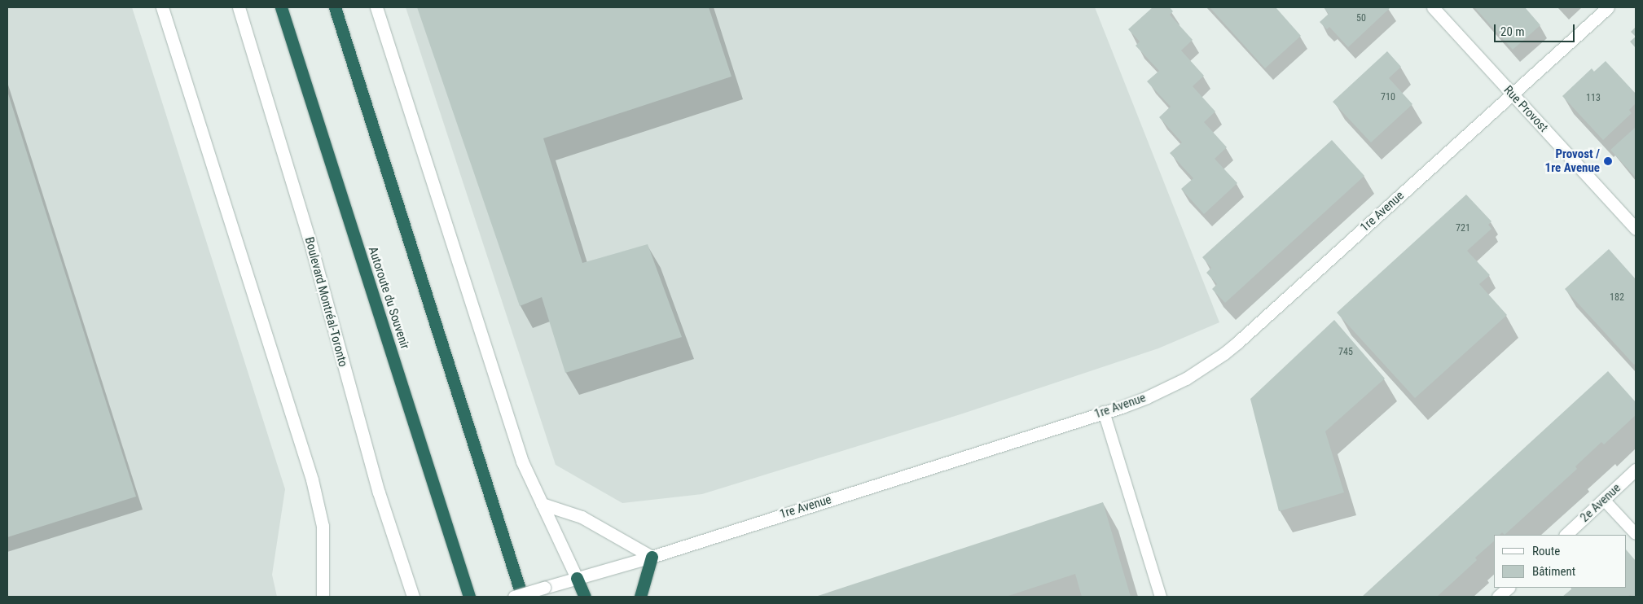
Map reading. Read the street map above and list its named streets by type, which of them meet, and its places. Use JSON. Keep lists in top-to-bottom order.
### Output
{
  "streets": {
    "highway": ["Autoroute du Souvenir"],
    "street": [
      "Rue Provost",
      "1re Avenue",
      "Boulevard Montréal-Toronto",
      "2e Avenue"
    ]
  },
  "crossings": [
    ["Rue Provost", "1re Avenue"]
  ],
  "places": ["Provost / 1re Avenue"],
  "house_numbers": [
    "50",
    "710",
    "113",
    "721",
    "182",
    "745"
  ],
  "legend": ["Route", "Bâtiment"],
  "scale_bar": "20 m"
}
